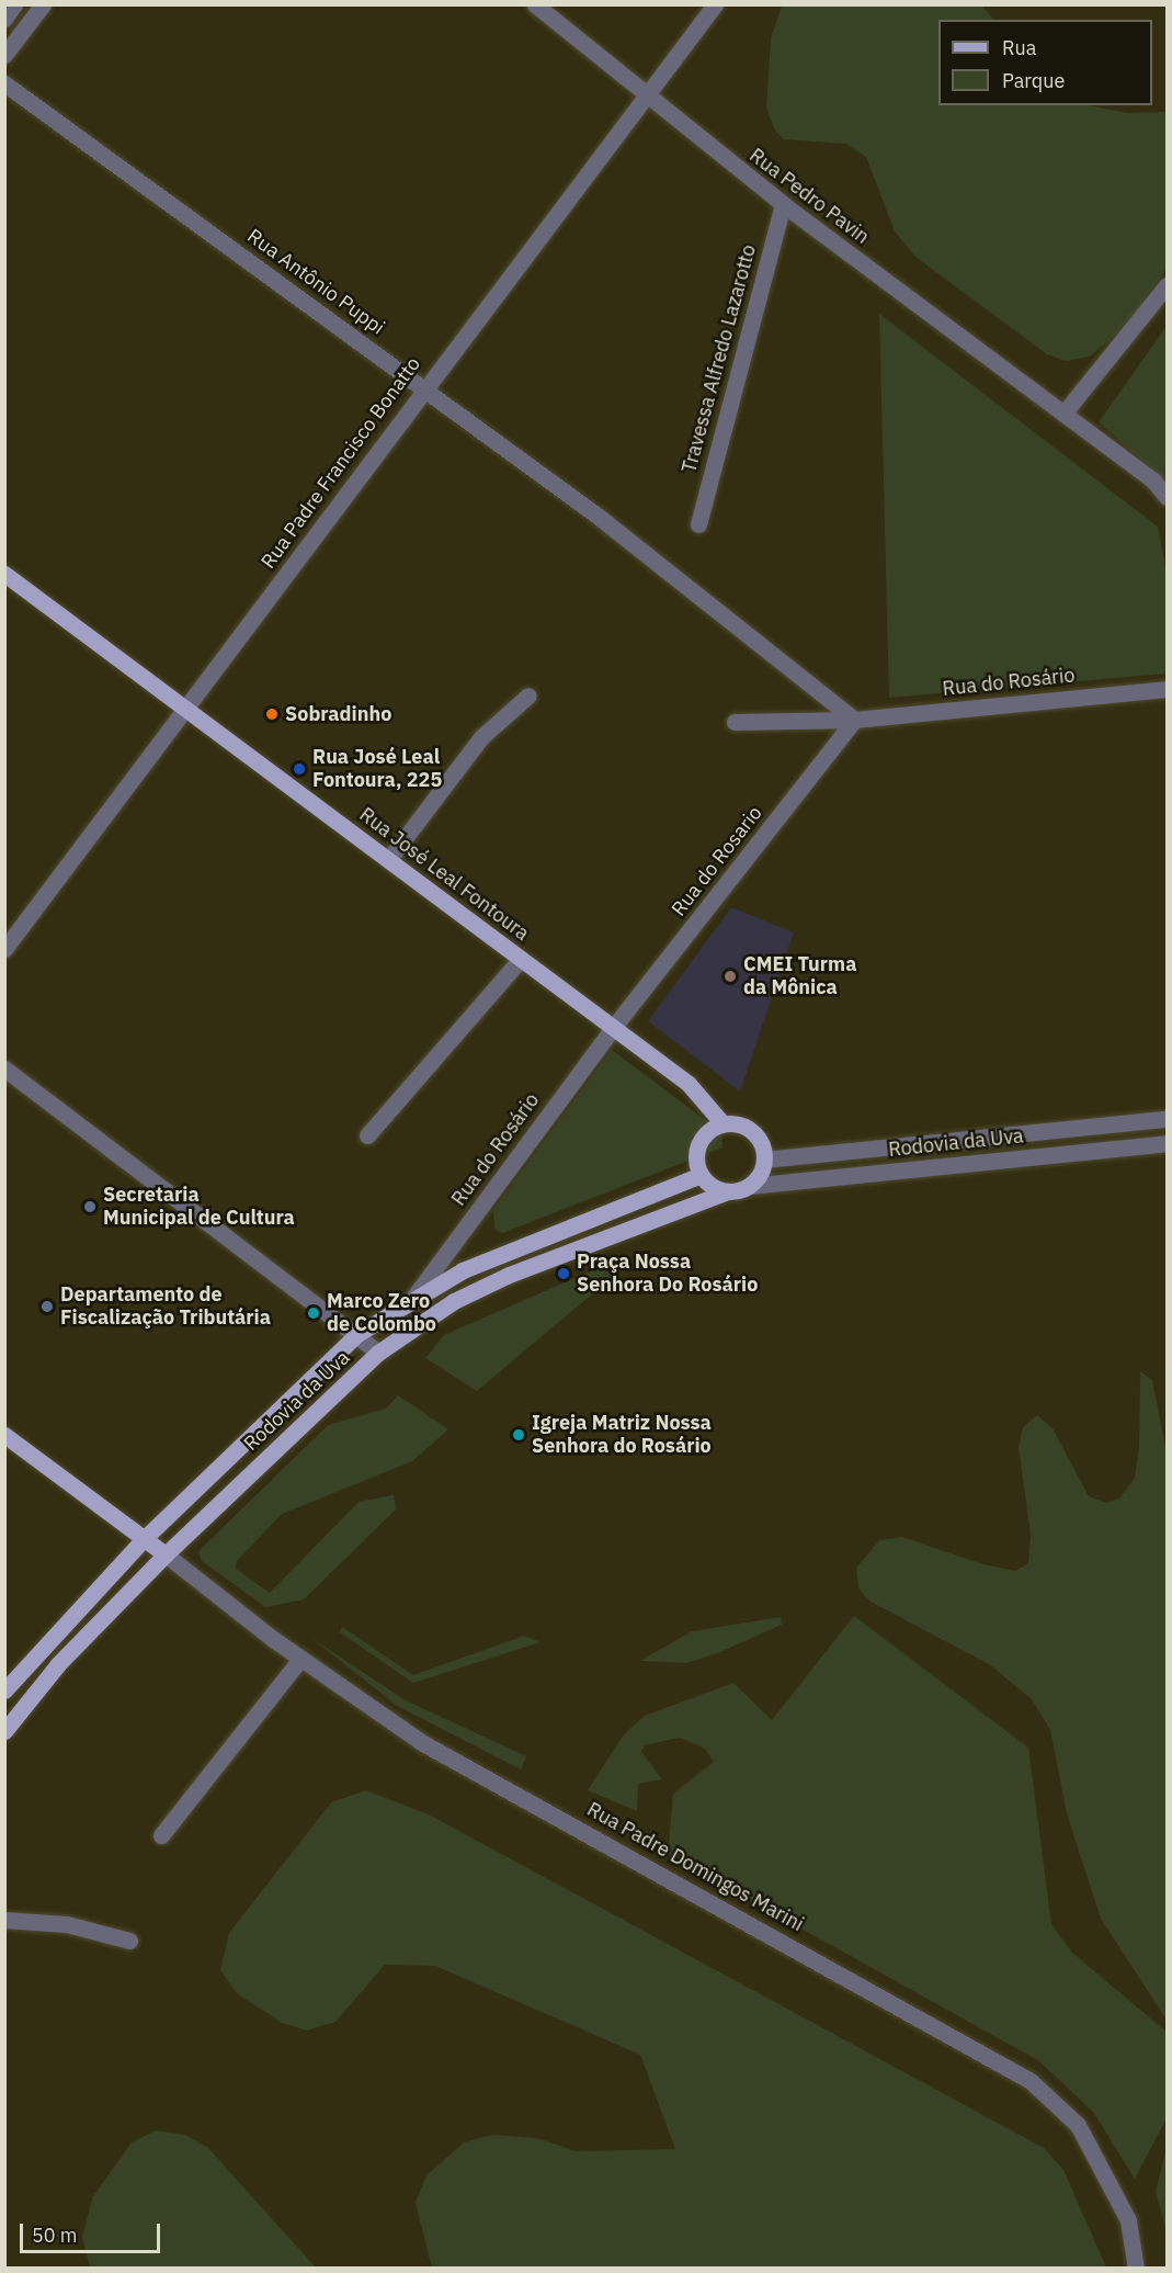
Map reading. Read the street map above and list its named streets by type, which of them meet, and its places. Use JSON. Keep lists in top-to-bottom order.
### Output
{
  "streets": {
    "main road": ["Rua José Leal Fontoura", "Rodovia da Uva"],
    "street": [
      "Rua Pedro Pavin",
      "Rua Antônio Puppi",
      "Travessa Alfredo Lazarotto",
      "Rua Padre Francisco Bonatto",
      "Rua do Rosário",
      "Rua do Rosario",
      "Rua Padre Domingos Marini"
    ]
  },
  "crossings": [
    ["Rua Pedro Pavin", "Travessa Alfredo Lazarotto"],
    ["Rua Pedro Pavin", "Rua Padre Francisco Bonatto"],
    ["Rua Antônio Puppi", "Rua Padre Francisco Bonatto"],
    ["Rua Antônio Puppi", "Rua do Rosário"],
    ["Rua Antônio Puppi", "Rua do Rosario"],
    ["Rua Padre Francisco Bonatto", "Rua José Leal Fontoura"],
    ["Rua do Rosário", "Rua do Rosario"],
    ["Rua do Rosário", "Rua José Leal Fontoura"],
    ["Rua do Rosário", "Rodovia da Uva"],
    ["Rua do Rosario", "Rua José Leal Fontoura"],
    ["Rua José Leal Fontoura", "Rodovia da Uva"],
    ["Rodovia da Uva", "Rua Padre Domingos Marini"]
  ],
  "places": [
    "Sobradinho",
    "Rua José Leal Fontoura, 225",
    "CMEI Turma da Mônica",
    "Secretaria Municipal de Cultura",
    "Praça Nossa Senhora Do Rosário",
    "Departamento de Fiscalização Tributária",
    "Marco Zero de Colombo",
    "Igreja Matriz Nossa Senhora do Rosário"
  ],
  "legend": ["Rua", "Parque"],
  "scale_bar": "50 m"
}
